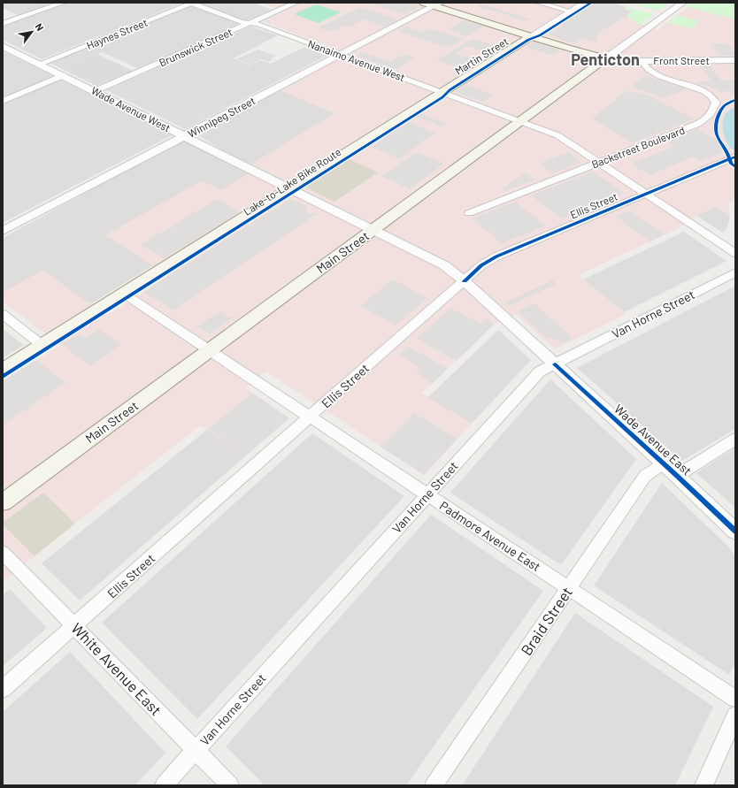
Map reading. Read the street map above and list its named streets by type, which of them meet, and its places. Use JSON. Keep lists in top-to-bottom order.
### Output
{
  "streets": {
    "main road": ["Martin Street", "Main Street"],
    "street": [
      "Haynes Street",
      "Brunswick Street",
      "Nanaimo Avenue West",
      "Front Street",
      "Wade Avenue West",
      "Winnipeg Street",
      "Backstreet Boulevard",
      "Ellis Street",
      "Van Horne Street",
      "Wade Avenue East",
      "Padmore Avenue East",
      "Braid Street",
      "White Avenue East"
    ],
    "cycle path": ["Lake-to-Lake Bike Route"]
  },
  "crossings": [
    ["Haynes Street", "Nanaimo Avenue West"],
    ["Haynes Street", "Wade Avenue West"],
    ["Brunswick Street", "Nanaimo Avenue West"],
    ["Brunswick Street", "Wade Avenue West"],
    ["Martin Street", "Nanaimo Avenue West"],
    ["Martin Street", "Wade Avenue West"],
    ["Martin Street", "Padmore Avenue East"],
    ["Nanaimo Avenue West", "Winnipeg Street"],
    ["Nanaimo Avenue West", "Backstreet Boulevard"],
    ["Nanaimo Avenue West", "Ellis Street"],
    ["Nanaimo Avenue West", "Main Street"],
    ["Front Street", "Backstreet Boulevard"],
    ["Front Street", "Main Street"],
    ["Wade Avenue West", "Winnipeg Street"],
    ["Wade Avenue West", "Main Street"],
    ["Wade Avenue West", "Wade Avenue East"],
    ["Ellis Street", "Wade Avenue East"],
    ["Ellis Street", "Padmore Avenue East"],
    ["Ellis Street", "White Avenue East"],
    ["Main Street", "Wade Avenue East"],
    ["Main Street", "Padmore Avenue East"],
    ["Van Horne Street", "Wade Avenue East"],
    ["Van Horne Street", "Padmore Avenue East"],
    ["Van Horne Street", "White Avenue East"],
    ["Wade Avenue East", "Braid Street"],
    ["Padmore Avenue East", "Braid Street"]
  ],
  "districts": ["Penticton"],
  "north": "top right"
}
